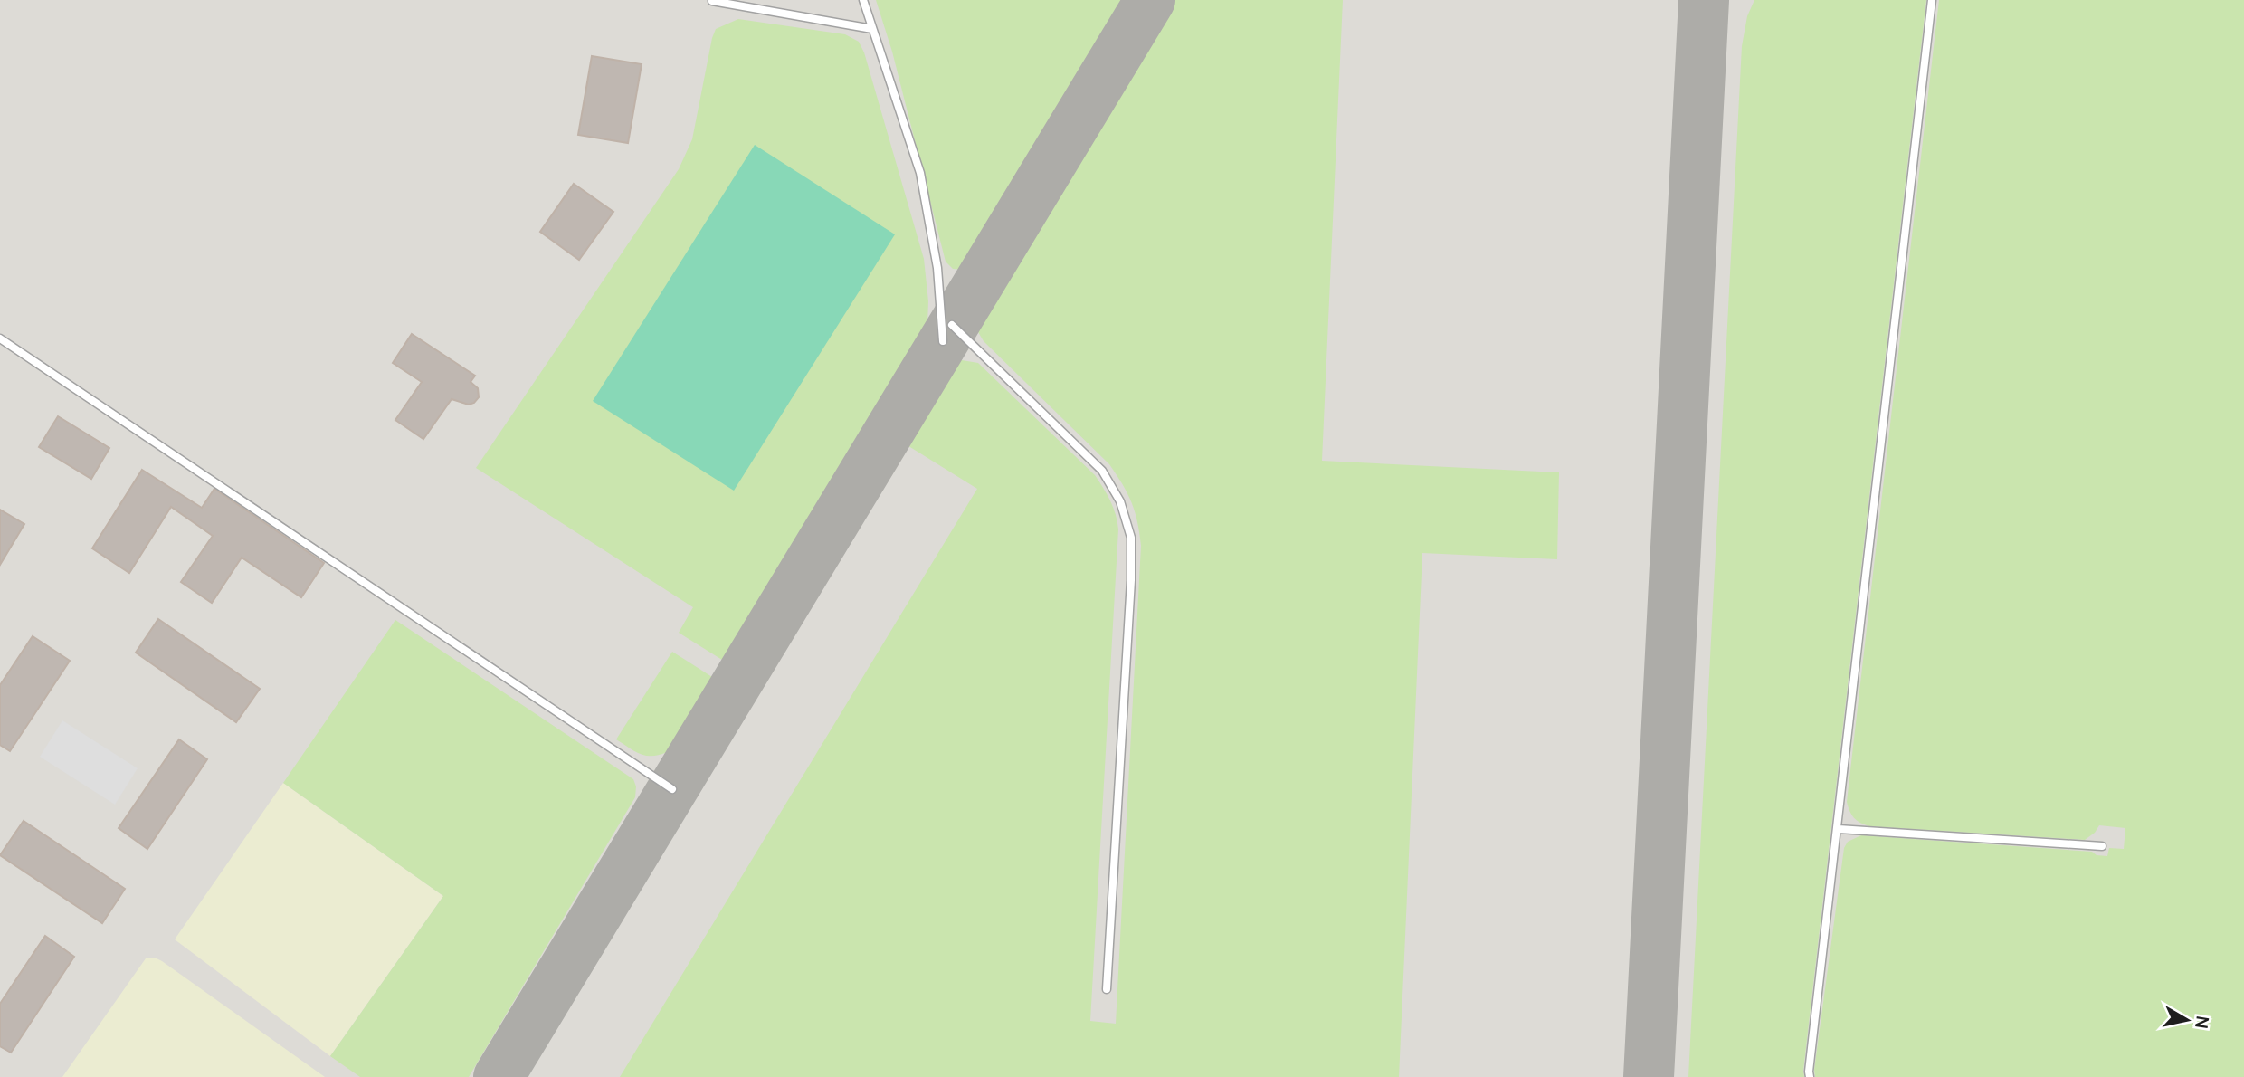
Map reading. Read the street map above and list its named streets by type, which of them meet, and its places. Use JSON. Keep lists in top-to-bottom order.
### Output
{
  "north": "right"
}
